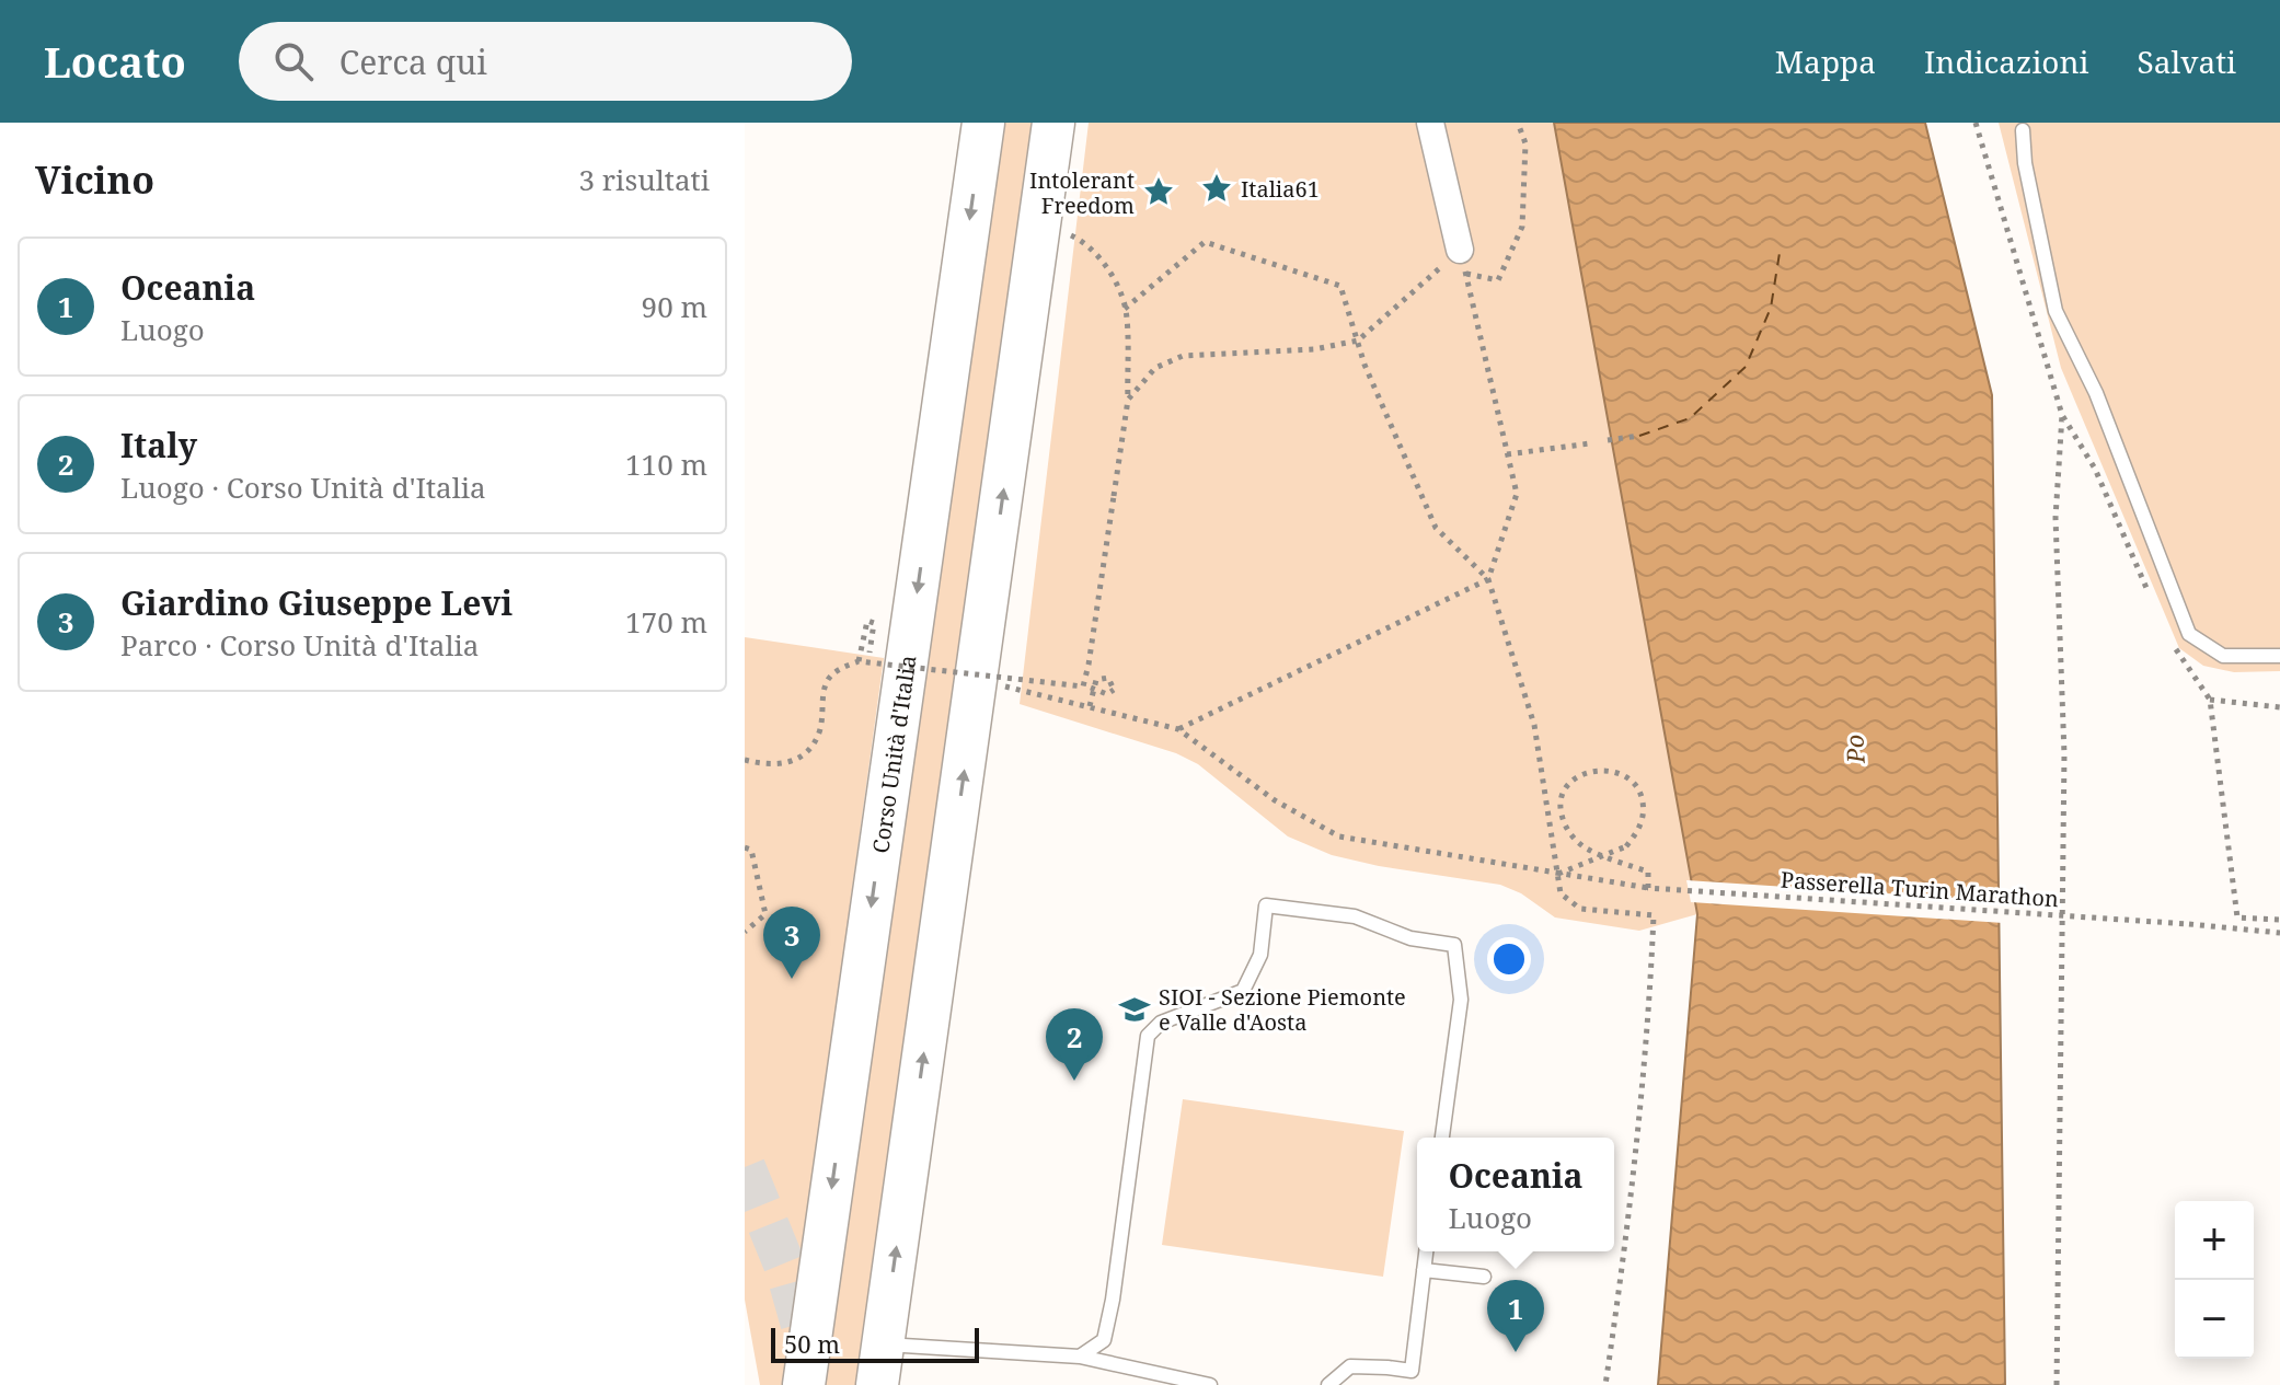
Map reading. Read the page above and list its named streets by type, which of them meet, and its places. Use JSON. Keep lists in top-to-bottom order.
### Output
{
  "streets": {
    "main road": ["Corso Unità d'Italia"],
    "path": ["Passerella Turin Marathon"]
  },
  "water": ["Po"],
  "places": {
    "place": ["Italia61", "Intolerant Freedom"],
    "school or university": ["SIOI - Sezione Piemonte e Valle d'Aosta"]
  },
  "scale_bar": "50 m",
  "page": {
    "header": "Locato",
    "search": "Cerca qui",
    "nav": ["Mappa", "Indicazioni", "Salvati"],
    "heading": ["Vicino", "3 risultati"],
    "list": [
      {
        "mark": "1",
        "name": "Oceania",
        "note": "Luogo",
        "value": "90 m"
      },
      {
        "mark": "2",
        "name": "Italy",
        "note": "Luogo · Corso Unità d'Italia",
        "value": "110 m"
      },
      {
        "mark": "3",
        "name": "Giardino Giuseppe Levi",
        "note": "Parco · Corso Unità d'Italia",
        "value": "170 m"
      }
    ],
    "pins": ["3", "2", "1"],
    "popup": ["Oceania", "Luogo"],
    "map_buttons": ["+", "−"],
    "scale": "50 m"
  }
}
